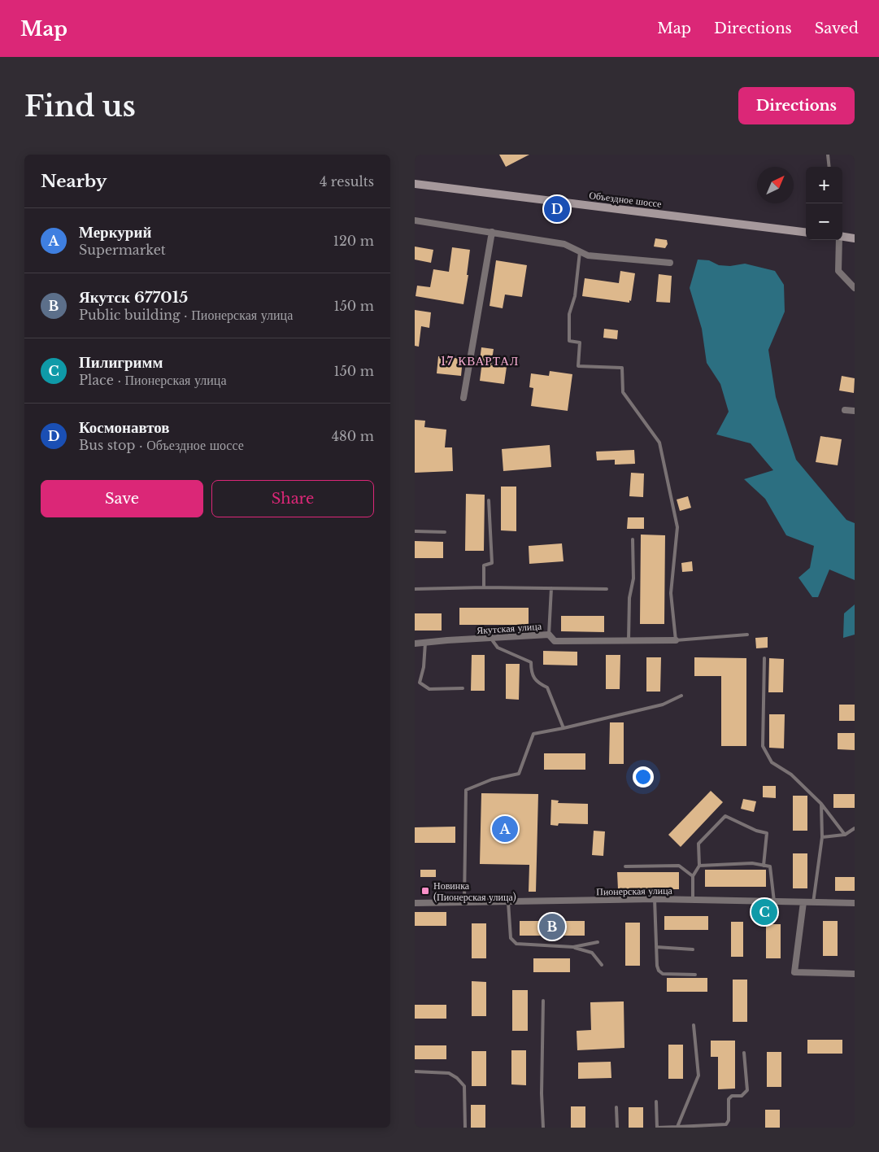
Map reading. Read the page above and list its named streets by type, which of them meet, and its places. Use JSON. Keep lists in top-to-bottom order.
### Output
{
  "streets": {
    "main road": ["Объездное шоссе"],
    "street": ["Якутская улица", "Пионерская улица"]
  },
  "districts": ["17 КВАРТАЛ"],
  "places": {
    "transit": ["Новинка (Пионерская улица)"]
  },
  "north": "top right",
  "page": {
    "header": "Map",
    "nav": ["Map", "Directions", "Saved"],
    "buttons": [
      "Directions",
      ["Save", "Share"]
    ],
    "title": "Find us",
    "heading": ["Nearby", "4 results"],
    "map_buttons": ["+", "−"],
    "pins": [
      "D",
      "A",
      "C",
      "B"
    ],
    "list": [
      {
        "mark": "A",
        "name": "Меркурий",
        "note": "Supermarket",
        "value": "120 m"
      },
      {
        "mark": "B",
        "name": "Якутск 677015",
        "note": "Public building · Пионерская улица",
        "value": "150 m"
      },
      {
        "mark": "C",
        "name": "Пилигримм",
        "note": "Place · Пионерская улица",
        "value": "150 m"
      },
      {
        "mark": "D",
        "name": "Космонавтов",
        "note": "Bus stop · Объездное шоссе",
        "value": "480 m"
      }
    ]
  }
}
